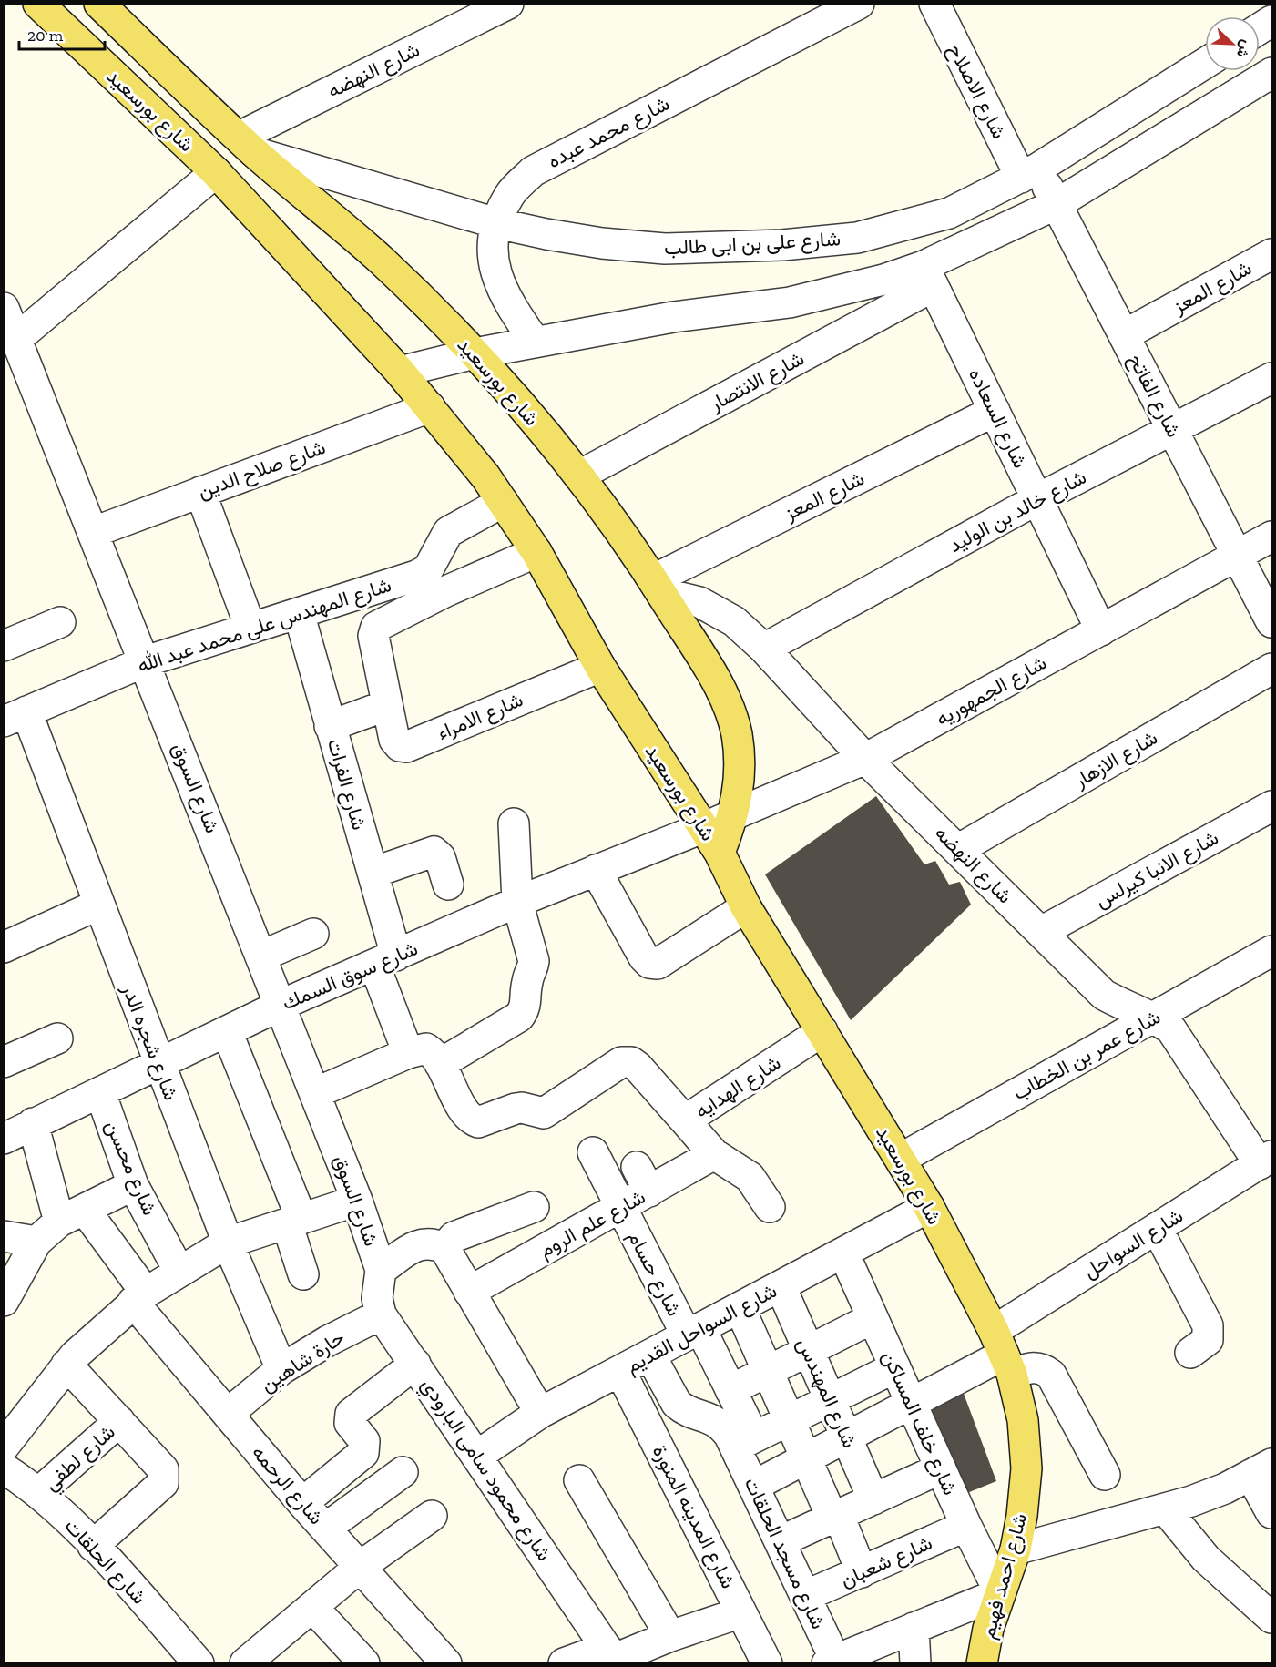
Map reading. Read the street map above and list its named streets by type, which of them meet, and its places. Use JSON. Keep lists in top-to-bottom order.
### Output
{
  "streets": {
    "main road": ["شارع بورسعيد", "شارع احمد فهيم"],
    "street": [
      "شارع النهضه",
      "شارع الاصلاح",
      "شارع محمد عبده",
      "شارع على بن ابى طالب",
      "شارع المعز",
      "شارع الانتصار",
      "شارع الفاتح",
      "شارع السعاده",
      "شارع صلاح الدين",
      "شارع خالد بن الوليد",
      "شارع المهندس على محمد عبد الله",
      "شارع الجمهوريه",
      "شارع الامراء",
      "شارع الازهار",
      "شارع الفرات",
      "شارع السوق",
      "شارع الانبا كيرلس",
      "شارع سوق السمك",
      "شارع شجره الدر",
      "شارع عمر بن الخطاب",
      "شارع الهدايه",
      "شارع محسن",
      "شارع علم الروم",
      "شارع السواحل",
      "شارع حسام",
      "شارع السواحل القديم",
      "حارة شاهين",
      "شارع المهندس",
      "شارع خلف المساكن",
      "شارع لطفي",
      "شارع محمود سامى البارودي",
      "شارع الرحمه",
      "شارع المدينه المنورة",
      "شارع مسجد الحلقات",
      "شارع الحلقات",
      "شارع شعبان"
    ]
  },
  "crossings": [
    ["شارع النهضه", "شارع بورسعيد"],
    ["شارع النهضه", "شارع على بن ابى طالب"],
    ["شارع النهضه", "شارع المعز"],
    ["شارع النهضه", "شارع خالد بن الوليد"],
    ["شارع النهضه", "شارع الجمهوريه"],
    ["شارع النهضه", "شارع الازهار"],
    ["شارع النهضه", "شارع الانبا كيرلس"],
    ["شارع النهضه", "شارع عمر بن الخطاب"],
    ["شارع النهضه", "شارع السواحل"],
    ["شارع الاصلاح", "شارع على بن ابى طالب"],
    ["شارع الاصلاح", "شارع الفاتح"],
    ["شارع بورسعيد", "شارع على بن ابى طالب"],
    ["شارع بورسعيد", "شارع المعز"],
    ["شارع بورسعيد", "شارع الانتصار"],
    ["شارع بورسعيد", "شارع صلاح الدين"],
    ["شارع بورسعيد", "شارع المهندس على محمد عبد الله"],
    ["شارع بورسعيد", "شارع الجمهوريه"],
    ["شارع بورسعيد", "شارع الامراء"],
    ["شارع بورسعيد", "شارع سوق السمك"],
    ["شارع بورسعيد", "شارع عمر بن الخطاب"],
    ["شارع بورسعيد", "شارع الهدايه"],
    ["شارع بورسعيد", "شارع السواحل"],
    ["شارع بورسعيد", "شارع السواحل القديم"],
    ["شارع بورسعيد", "شارع احمد فهيم"],
    ["شارع محمد عبده", "شارع على بن ابى طالب"],
    ["شارع على بن ابى طالب", "شارع الفاتح"],
    ["شارع المعز", "شارع الفاتح"],
    ["شارع المعز", "شارع السعاده"],
    ["شارع الانتصار", "شارع السعاده"],
    ["شارع الفاتح", "شارع خالد بن الوليد"],
    ["شارع الفاتح", "شارع الجمهوريه"],
    ["شارع السعاده", "شارع خالد بن الوليد"],
    ["شارع السعاده", "شارع الجمهوريه"],
    ["شارع صلاح الدين", "شارع السوق"],
    ["شارع المهندس على محمد عبد الله", "شارع الفرات"],
    ["شارع المهندس على محمد عبد الله", "شارع السوق"],
    ["شارع المهندس على محمد عبد الله", "شارع شجره الدر"],
    ["شارع الجمهوريه", "شارع سوق السمك"],
    ["شارع الفرات", "شارع سوق السمك"],
    ["شارع الفرات", "شارع الهدايه"],
    ["شارع السوق", "شارع سوق السمك"],
    ["شارع السوق", "شارع الهدايه"],
    ["شارع سوق السمك", "شارع شجره الدر"],
    ["شارع سوق السمك", "شارع محسن"],
    ["شارع شجره الدر", "حارة شاهين"],
    ["شارع علم الروم", "شارع حسام"],
    ["شارع السواحل", "شارع احمد فهيم"],
    ["شارع حسام", "شارع السواحل القديم"],
    ["شارع حسام", "شارع مسجد الحلقات"],
    ["شارع السواحل القديم", "شارع المهندس"],
    ["شارع السواحل القديم", "شارع خلف المساكن"],
    ["شارع السواحل القديم", "شارع محمود سامى البارودي"],
    ["شارع السواحل القديم", "شارع المدينه المنورة"],
    ["حارة شاهين", "شارع محمود سامى البارودي"],
    ["حارة شاهين", "شارع الرحمه"],
    ["شارع خلف المساكن", "شارع شعبان"],
    ["شارع خلف المساكن", "شارع احمد فهيم"],
    ["شارع لطفي", "شارع الحلقات"],
    ["شارع مسجد الحلقات", "شارع شعبان"]
  ],
  "scale_bar": "20 m",
  "north": "bottom right"
}
